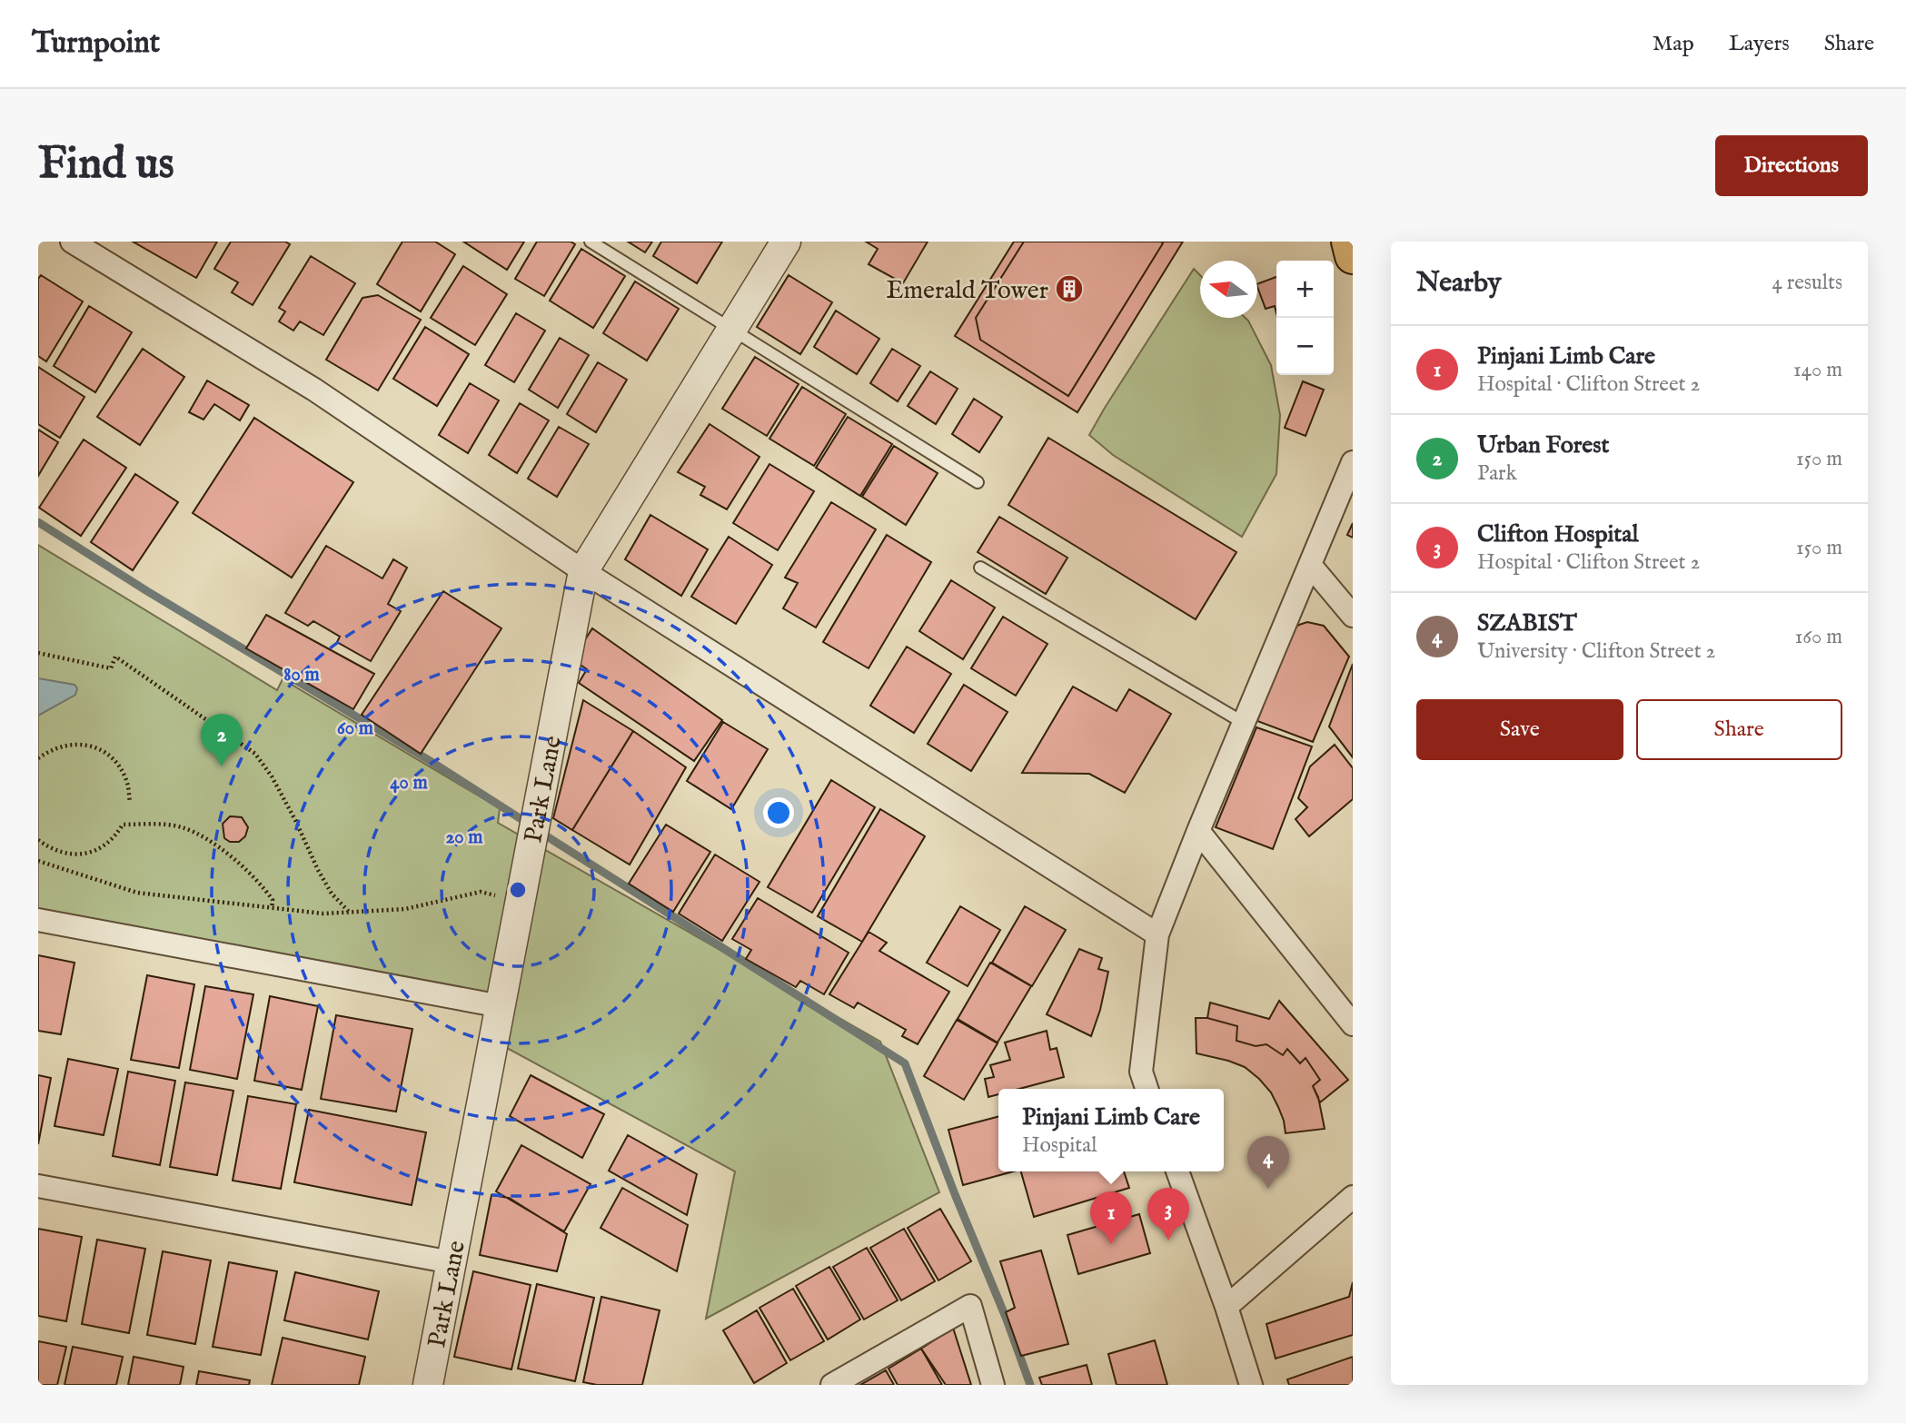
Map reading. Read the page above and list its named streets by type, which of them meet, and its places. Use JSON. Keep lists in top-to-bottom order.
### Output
{
  "streets": {
    "street": ["Park Lane"]
  },
  "places": {
    "building": ["Emerald Tower"]
  },
  "north": "left",
  "page": {
    "header": "Turnpoint",
    "nav": ["Map", "Layers", "Share"],
    "buttons": [
      "Directions",
      ["Save", "Share"]
    ],
    "title": "Find us",
    "heading": ["Nearby", "4 results"],
    "map_buttons": ["+", "−"],
    "list": [
      {
        "mark": "1",
        "name": "Pinjani Limb Care",
        "note": "Hospital · Clifton Street 2",
        "value": "140 m"
      },
      {
        "mark": "2",
        "name": "Urban Forest",
        "note": "Park",
        "value": "150 m"
      },
      {
        "mark": "3",
        "name": "Clifton Hospital",
        "note": "Hospital · Clifton Street 2",
        "value": "150 m"
      },
      {
        "mark": "4",
        "name": "SZABIST",
        "note": "University · Clifton Street 2",
        "value": "160 m"
      }
    ],
    "pins": [
      "2",
      "4",
      "3",
      "1"
    ],
    "popup": ["Pinjani Limb Care", "Hospital"]
  },
  "rings": [
    "80 m",
    "60 m",
    "40 m",
    "20 m"
  ]
}
